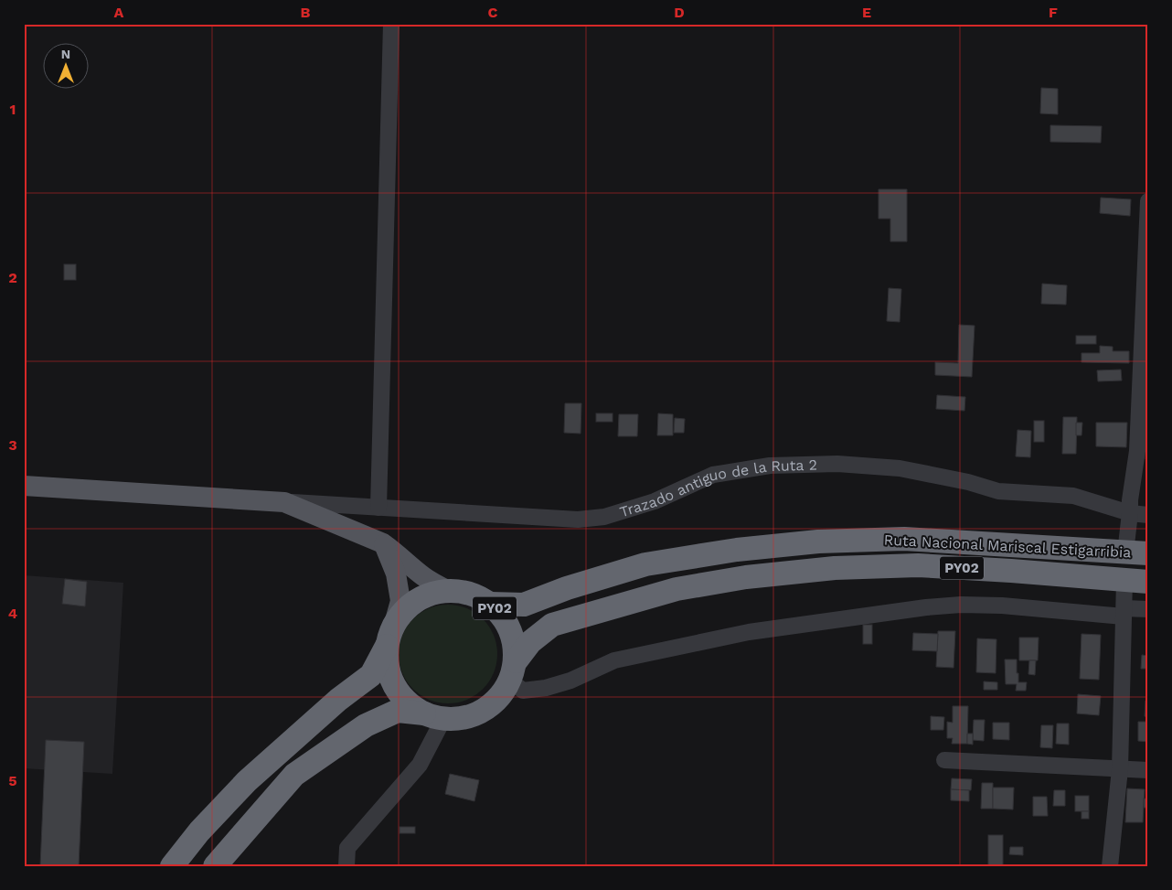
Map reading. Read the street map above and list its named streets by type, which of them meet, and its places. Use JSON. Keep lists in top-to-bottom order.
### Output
{
  "streets": {
    "highway": ["Ruta Nacional Mariscal Estigarribia", "PY02"],
    "street": ["Trazado antiguo de la Ruta 2"]
  },
  "crossings": [
    ["Trazado antiguo de la Ruta 2", "PY02"],
    ["Ruta Nacional Mariscal Estigarribia", "PY02"]
  ],
  "north": "top",
  "grid": {
    "columns": [
      "A",
      "B",
      "C",
      "D",
      "E",
      "F"
    ],
    "rows": [
      "1",
      "2",
      "3",
      "4",
      "5"
    ]
  }
}
